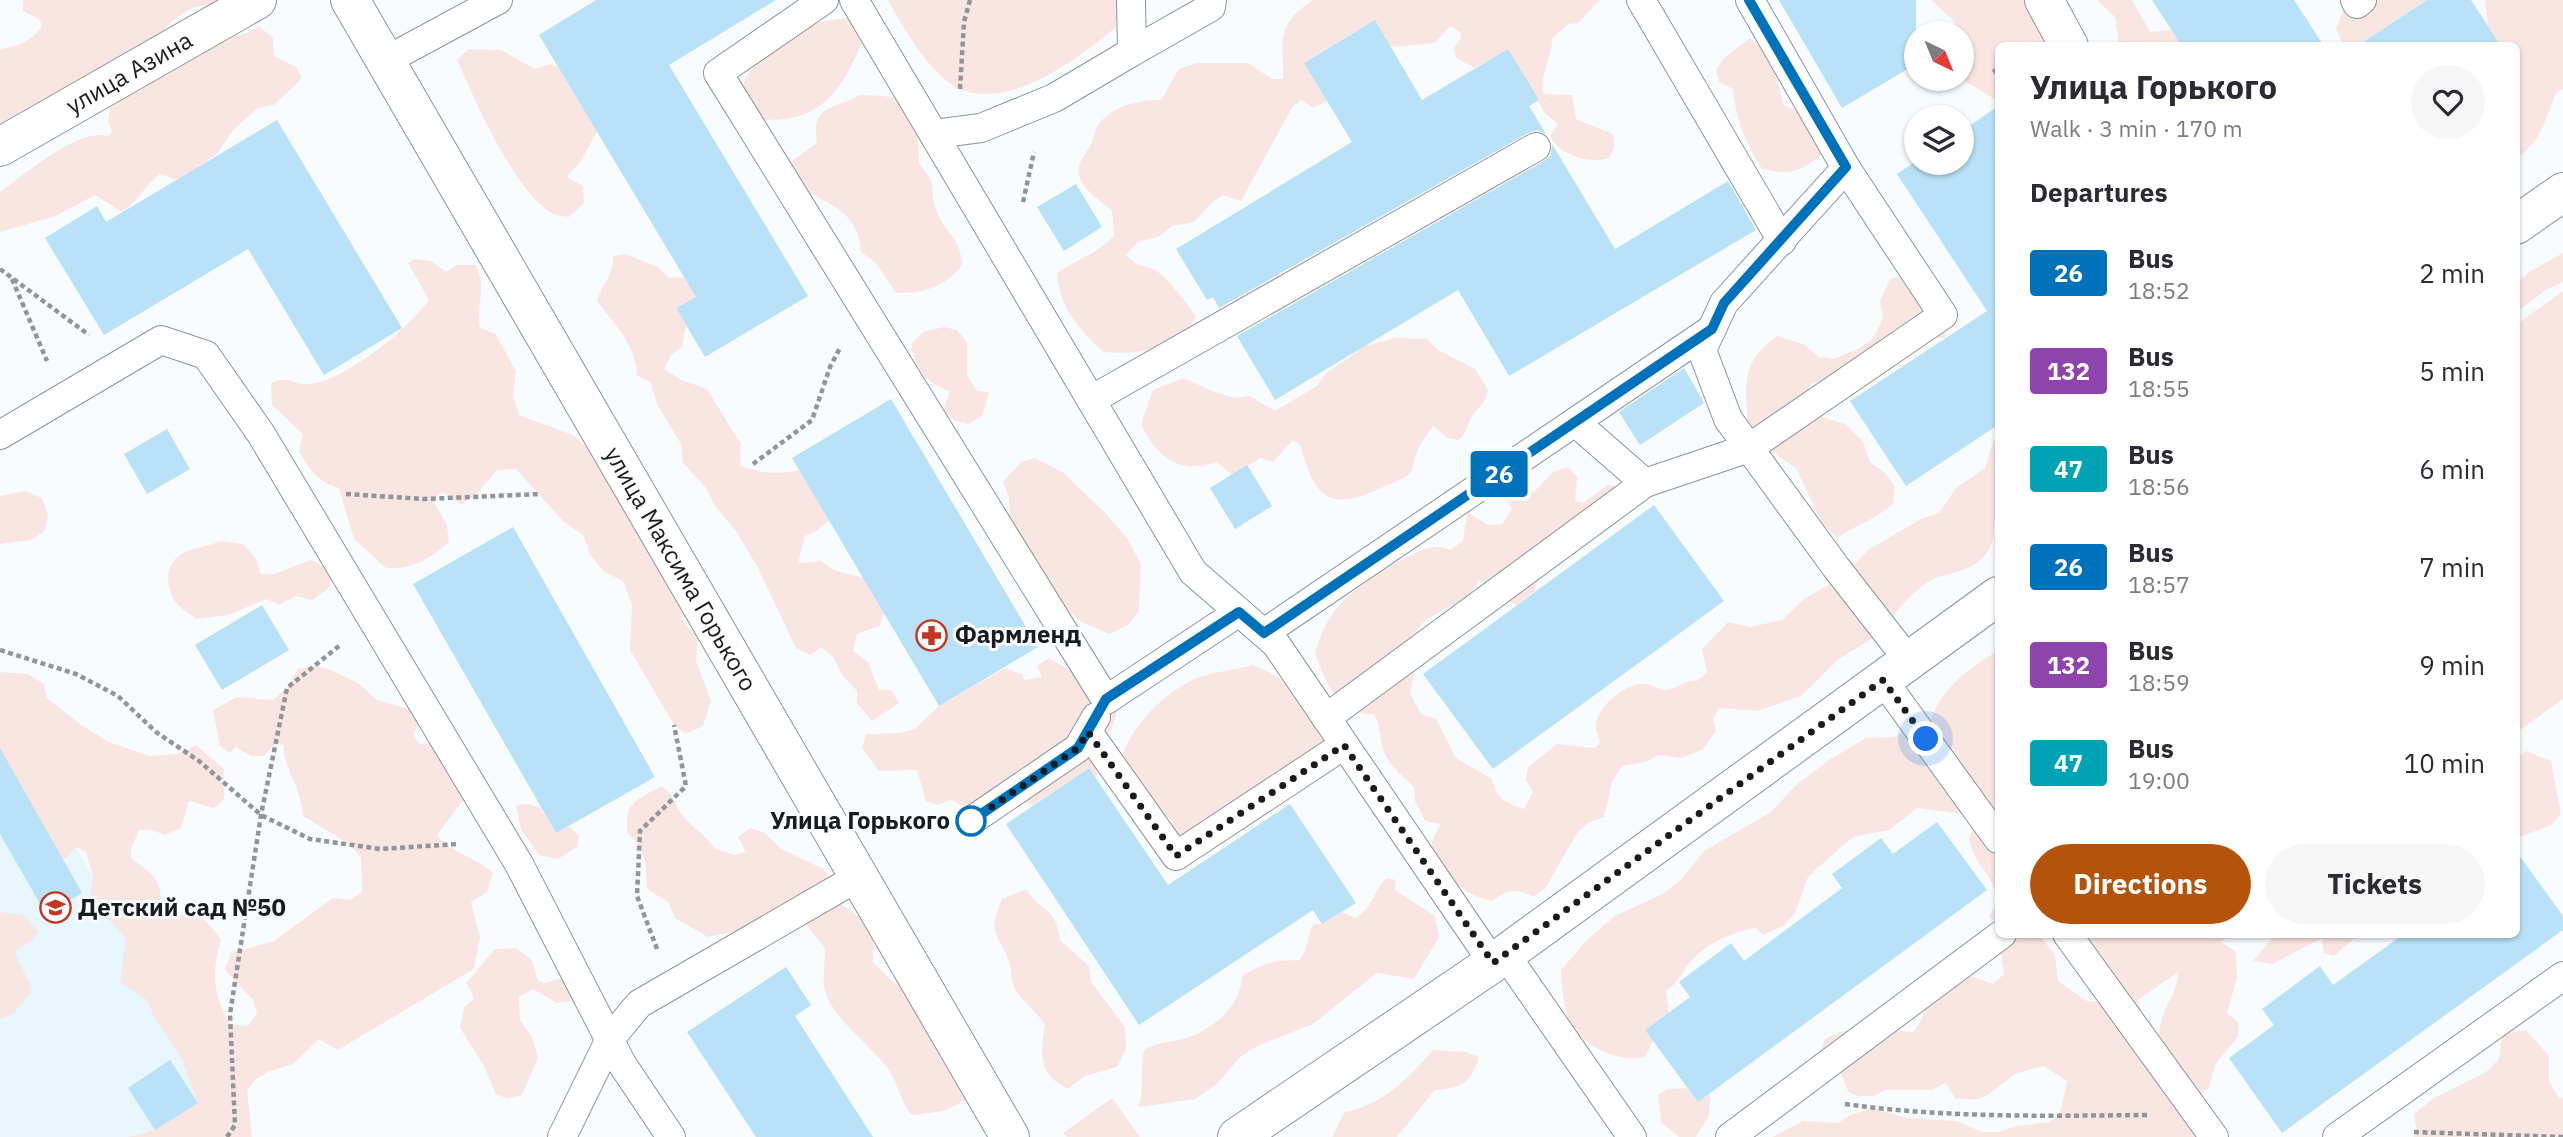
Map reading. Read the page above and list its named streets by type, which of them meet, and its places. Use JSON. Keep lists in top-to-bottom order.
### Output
{
  "streets": {
    "street": ["улица Азина", "улица Максима Горького"]
  },
  "places": {
    "pharmacy": ["Фармленд"],
    "other": ["Улица Горького"],
    "school or university": ["Детский сад №50"]
  },
  "lines": ["bus line 26"],
  "north": "bottom right",
  "page": {
    "on_map": "26",
    "heading": [
      ["Улица Горького", "Walk · 3 min · 170 m"],
      "Departures"
    ],
    "list": [
      {
        "mark": "26",
        "name": "Bus",
        "note": "18:52",
        "value": "2 min"
      },
      {
        "mark": "132",
        "name": "Bus",
        "note": "18:55",
        "value": "5 min"
      },
      {
        "mark": "47",
        "name": "Bus",
        "note": "18:56",
        "value": "6 min"
      },
      {
        "mark": "26",
        "name": "Bus",
        "note": "18:57",
        "value": "7 min"
      },
      {
        "mark": "132",
        "name": "Bus",
        "note": "18:59",
        "value": "9 min"
      },
      {
        "mark": "47",
        "name": "Bus",
        "note": "19:00",
        "value": "10 min"
      }
    ],
    "buttons": ["Directions", "Tickets"]
  }
}
